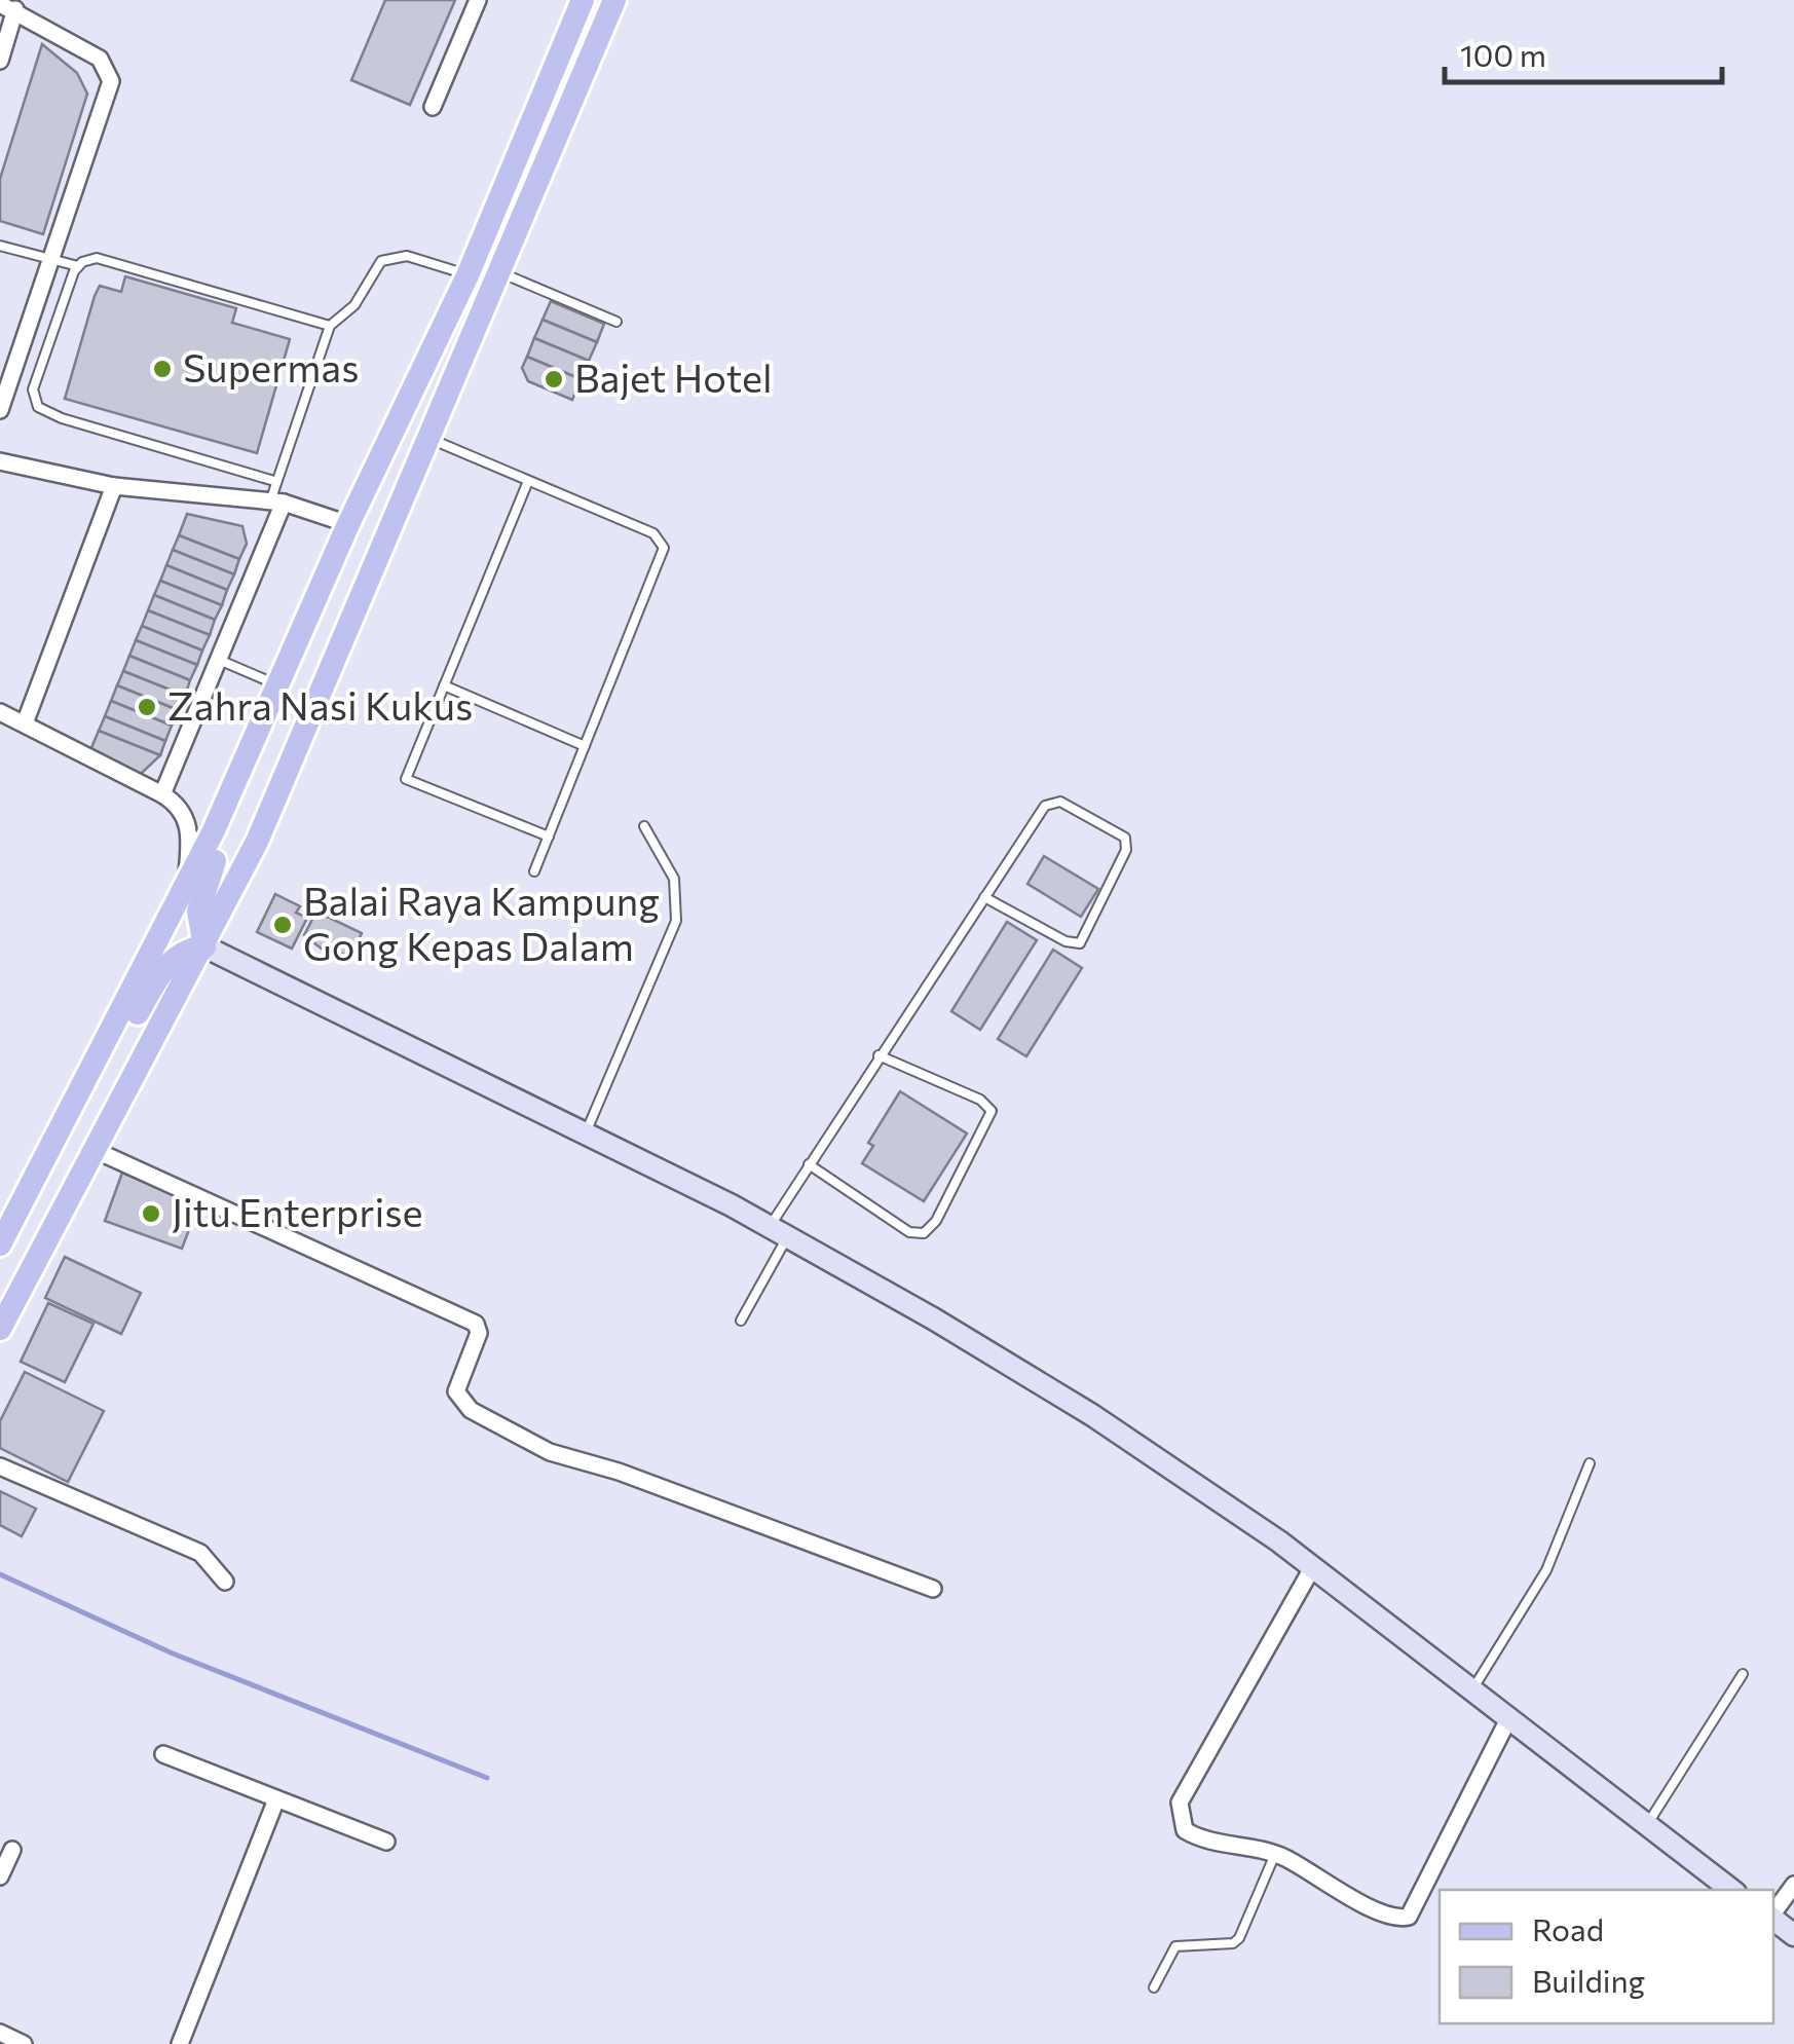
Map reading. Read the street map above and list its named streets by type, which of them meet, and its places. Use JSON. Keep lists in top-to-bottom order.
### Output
{
  "places": [
    "Supermas",
    "Bajet Hotel",
    "Zahra Nasi Kukus",
    "Balai Raya Kampung Gong Kepas Dalam",
    "Jitu Enterprise"
  ],
  "legend": ["Road", "Building"],
  "scale_bar": "100 m"
}
